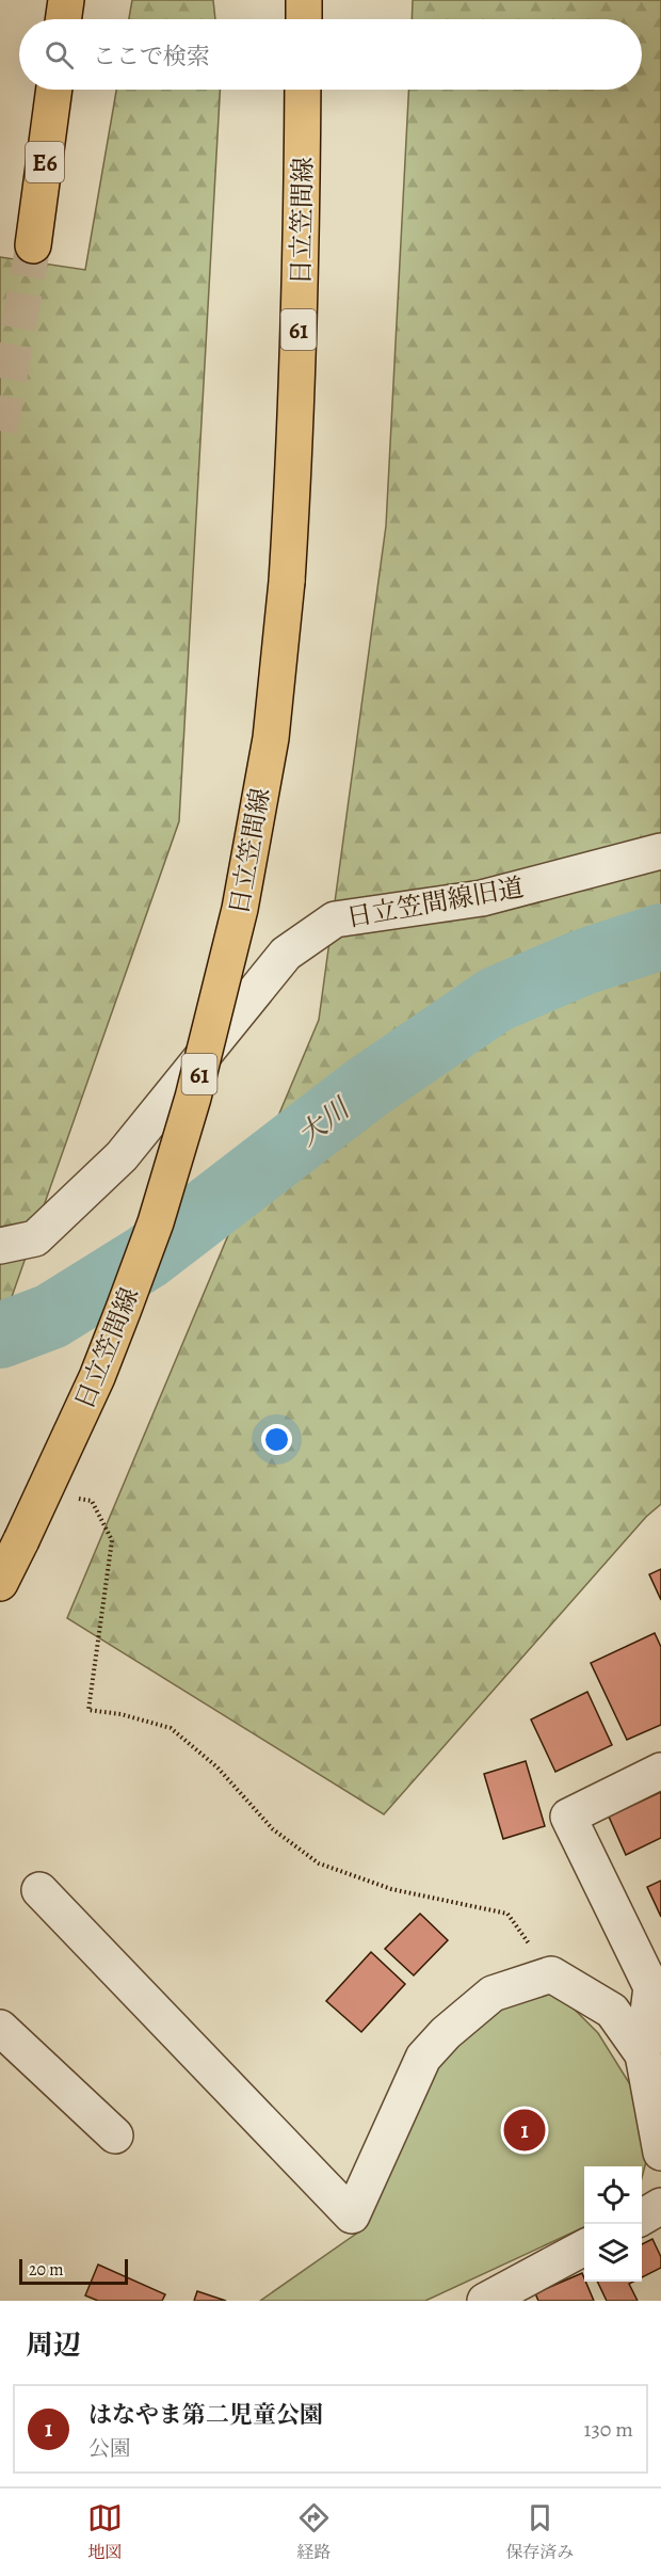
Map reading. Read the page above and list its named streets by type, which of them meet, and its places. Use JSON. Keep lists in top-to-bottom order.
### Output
{
  "streets": {
    "main road": ["E6", "日立笠間線", "61"],
    "street": ["日立笠間線旧道"]
  },
  "water": ["大川"],
  "scale_bar": "20 m",
  "page": {
    "search": "ここで検索",
    "pins": "1",
    "scale": "20 m",
    "heading": "周辺",
    "list": [
      {
        "mark": "1",
        "name": "はなやま第二児童公園",
        "note": "公園",
        "value": "130 m"
      }
    ],
    "nav": ["地図", "経路", "保存済み"]
  }
}
